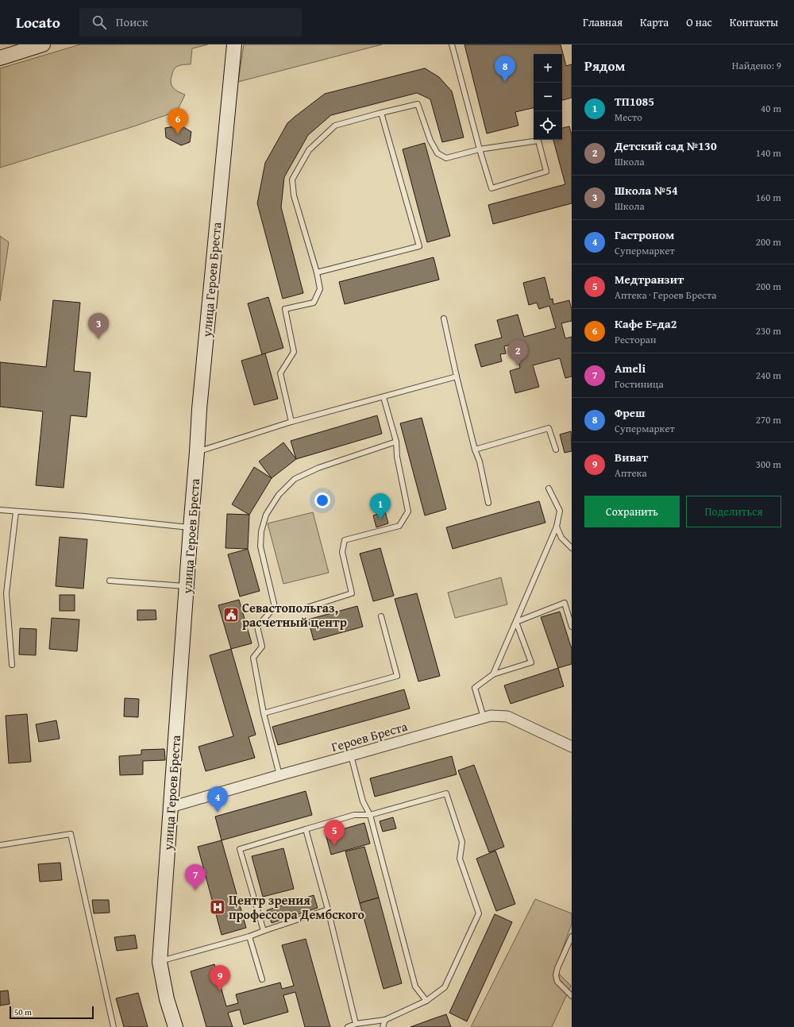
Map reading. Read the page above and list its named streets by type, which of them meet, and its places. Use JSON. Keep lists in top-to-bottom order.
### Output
{
  "streets": {
    "street": ["улица Героев Бреста", "Героев Бреста"]
  },
  "crossings": [
    ["улица Героев Бреста", "Героев Бреста"]
  ],
  "places": {
    "public building": ["Севастопольгаз, расчетный центр"],
    "hospital": ["Центр зрения профессора Дембского"]
  },
  "scale_bar": "50 m",
  "page": {
    "header": "Locato",
    "search": "Поиск",
    "nav": [
      "Главная",
      "Карта",
      "О нас",
      "Контакты"
    ],
    "heading": ["Рядом", "Найдено: 9"],
    "map_buttons": ["+", "−"],
    "pins": [
      "8",
      "6",
      "3",
      "2",
      "1",
      "4",
      "5",
      "7",
      "9"
    ],
    "list": [
      {
        "mark": "1",
        "name": "ТП1085",
        "note": "Место",
        "value": "40 m"
      },
      {
        "mark": "2",
        "name": "Детский сад №130",
        "note": "Школа",
        "value": "140 m"
      },
      {
        "mark": "3",
        "name": "Школа №54",
        "note": "Школа",
        "value": "160 m"
      },
      {
        "mark": "4",
        "name": "Гастроном",
        "note": "Супермаркет",
        "value": "200 m"
      },
      {
        "mark": "5",
        "name": "Медтранзит",
        "note": "Аптека · Героев Бреста",
        "value": "200 m"
      },
      {
        "mark": "6",
        "name": "Кафе Е=да2",
        "note": "Ресторан",
        "value": "230 m"
      },
      {
        "mark": "7",
        "name": "Ameli",
        "note": "Гостиница",
        "value": "240 m"
      },
      {
        "mark": "8",
        "name": "Фреш",
        "note": "Супермаркет",
        "value": "270 m"
      },
      {
        "mark": "9",
        "name": "Виват",
        "note": "Аптека",
        "value": "300 m"
      }
    ],
    "buttons": ["Сохранить", "Поделиться"],
    "scale": "50 m"
  }
}
